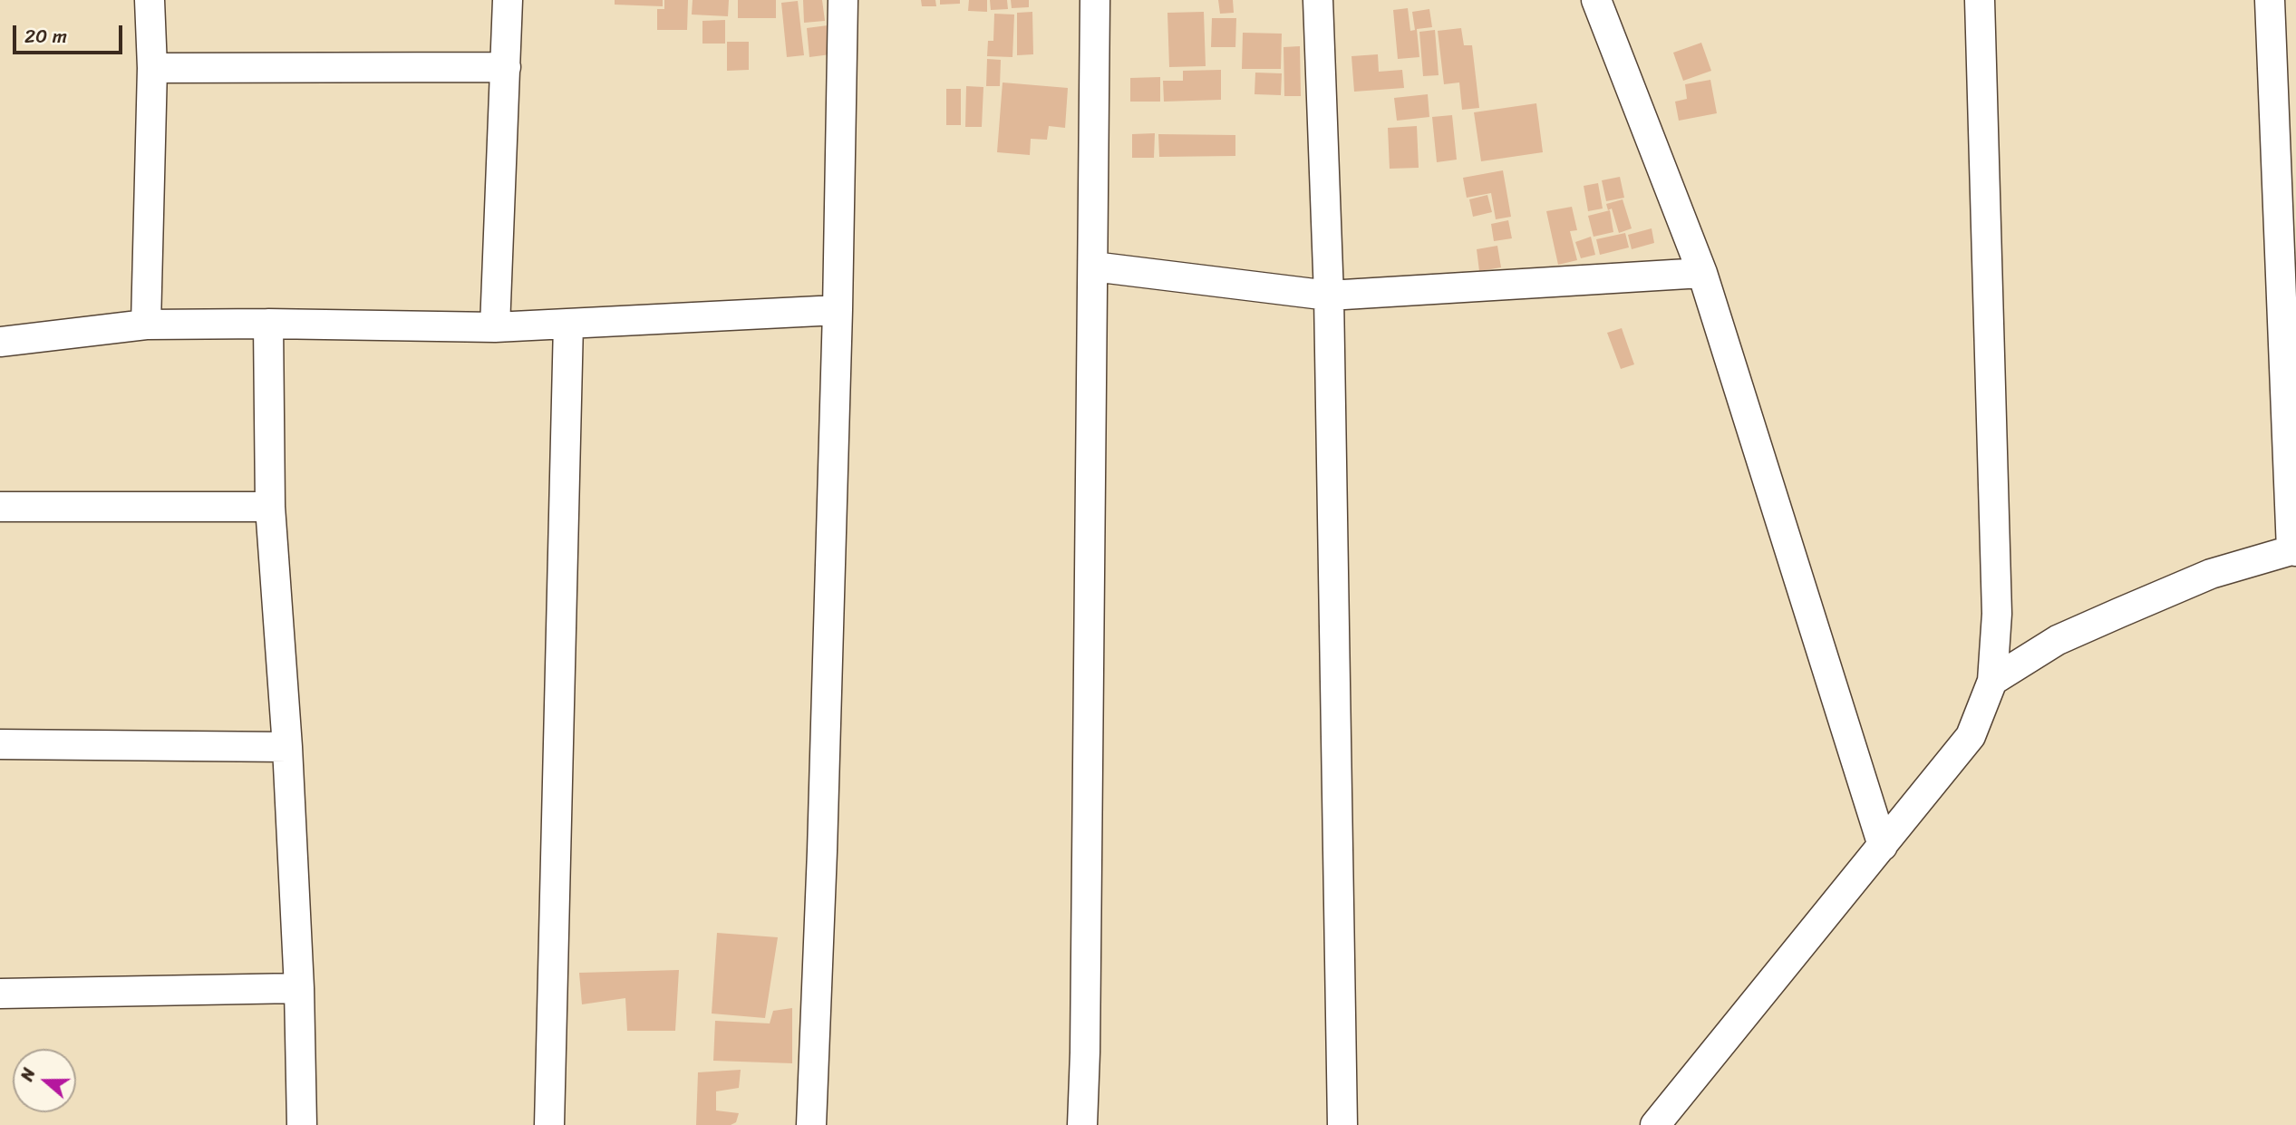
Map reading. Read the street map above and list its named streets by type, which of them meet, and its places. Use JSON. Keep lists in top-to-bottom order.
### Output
{
  "scale_bar": "20 m",
  "north": "left"
}
